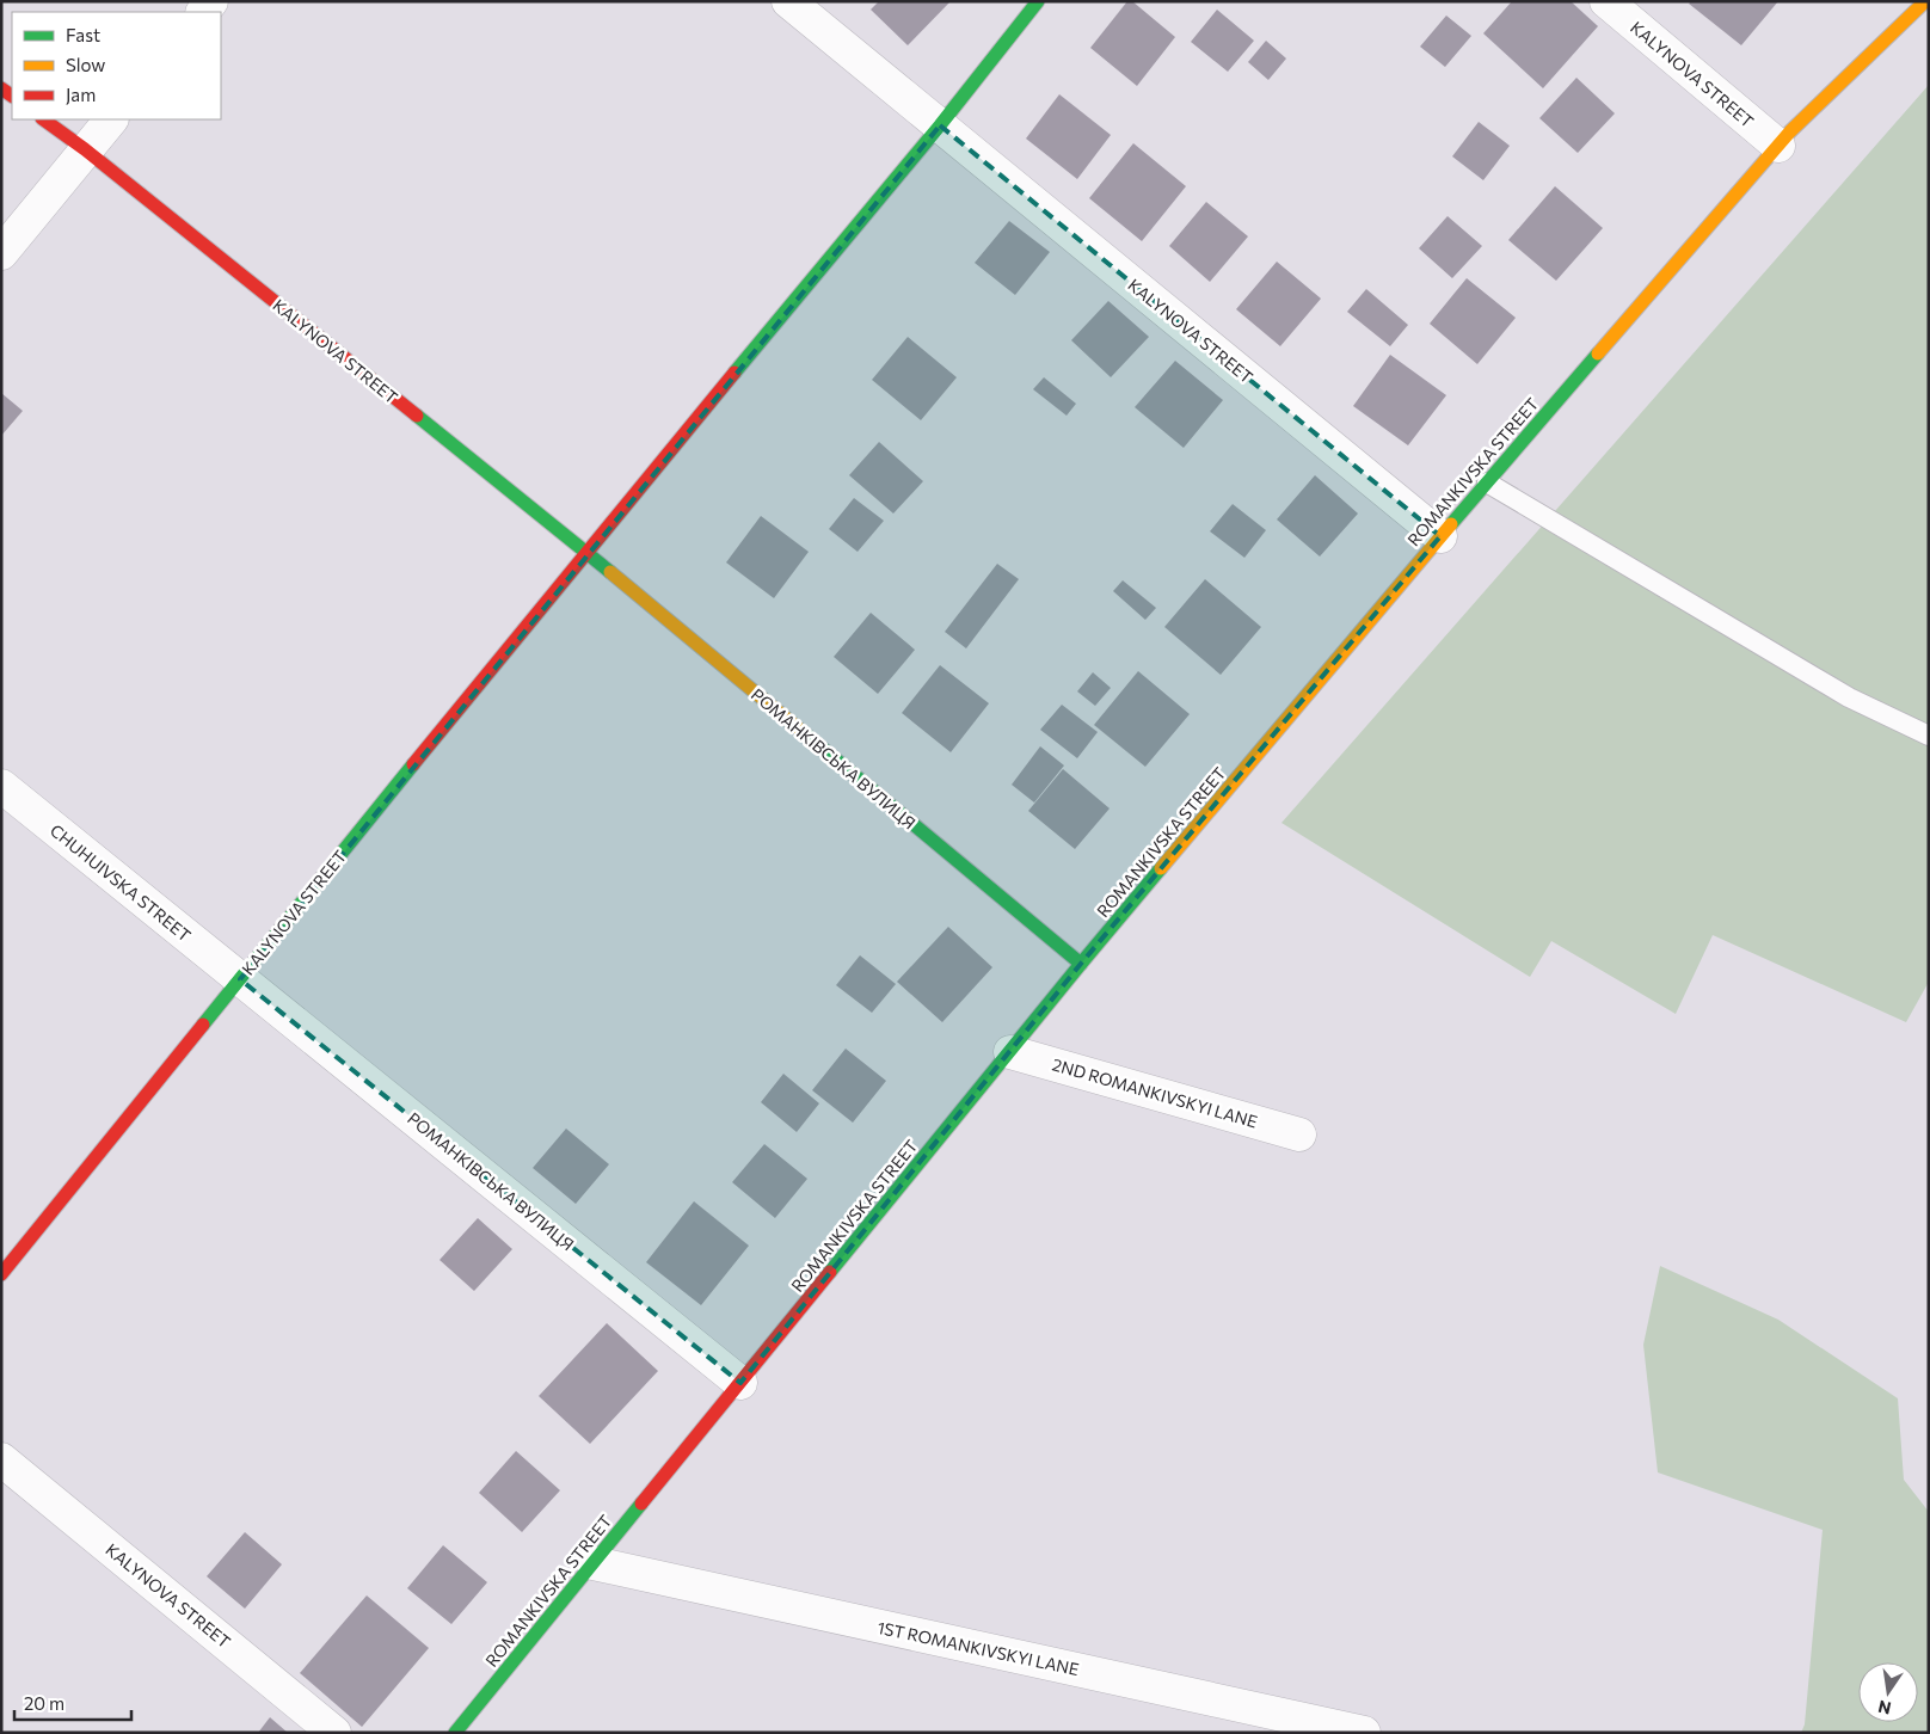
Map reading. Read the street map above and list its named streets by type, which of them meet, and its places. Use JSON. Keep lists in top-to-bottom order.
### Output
{
  "streets": {
    "street": [
      "KALYNOVA STREET",
      "ROMANKIVSKA STREET",
      "РОМАНКІВСЬКА ВУЛИЦЯ",
      "CHUHUIVSKA STREET",
      "2ND ROMANKIVSKYI LANE",
      "1ST ROMANKIVSKYI LANE"
    ]
  },
  "crossings": [
    ["KALYNOVA STREET", "ROMANKIVSKA STREET"],
    ["KALYNOVA STREET", "РОМАНКІВСЬКА ВУЛИЦЯ"],
    ["KALYNOVA STREET", "CHUHUIVSKA STREET"],
    ["ROMANKIVSKA STREET", "РОМАНКІВСЬКА ВУЛИЦЯ"],
    ["ROMANKIVSKA STREET", "2ND ROMANKIVSKYI LANE"],
    ["ROMANKIVSKA STREET", "1ST ROMANKIVSKYI LANE"],
    ["РОМАНКІВСЬКА ВУЛИЦЯ", "CHUHUIVSKA STREET"]
  ],
  "legend": ["Fast", "Slow", "Jam"],
  "scale_bar": "20 m",
  "north": "bottom"
}
